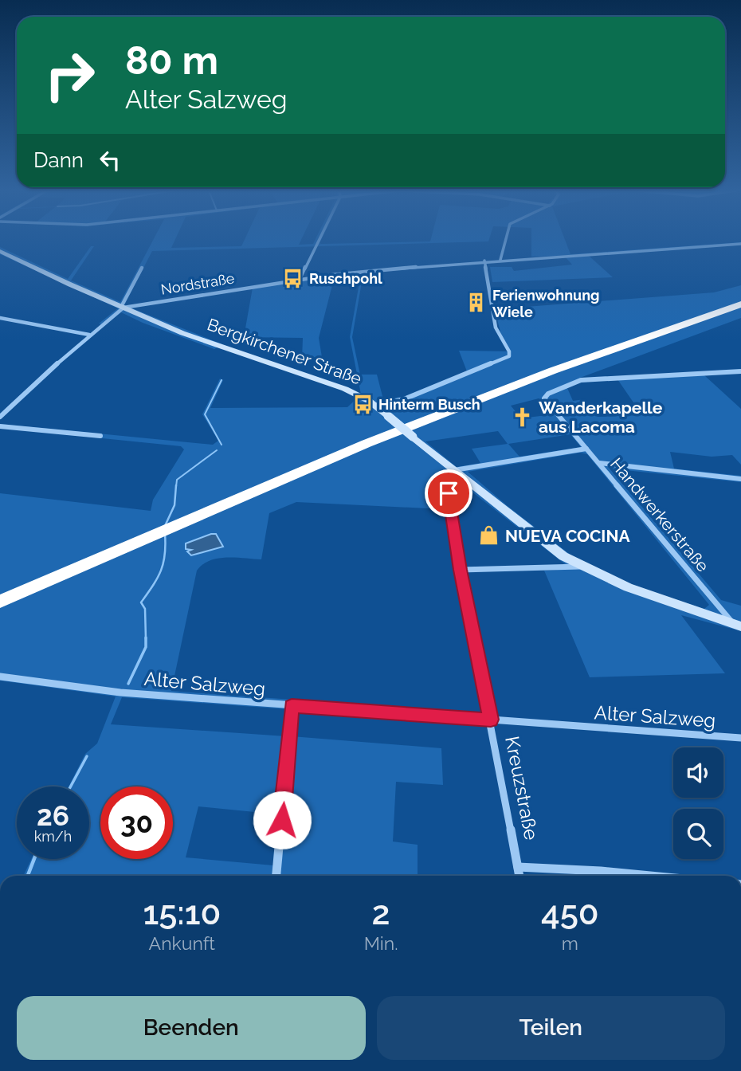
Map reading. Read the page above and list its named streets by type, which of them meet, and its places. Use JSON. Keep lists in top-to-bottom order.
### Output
{
  "streets": {
    "street": [
      "Nordstraße",
      "Bergkirchener Straße",
      "Handwerkerstraße",
      "Alter Salzweg",
      "Kreuzstraße"
    ]
  },
  "crossings": [
    ["Nordstraße", "Bergkirchener Straße"],
    ["Bergkirchener Straße", "Handwerkerstraße"],
    ["Bergkirchener Straße", "Kreuzstraße"],
    ["Alter Salzweg", "Kreuzstraße"]
  ],
  "places": {
    "bus stop": ["Ruschpohl", "Hinterm Busch"],
    "building": ["Ferienwohnung Wiele"],
    "church": ["Wanderkapelle aus Lacoma"],
    "shop": ["NUEVA COCINA"]
  },
  "page": {
    "turn": ["80 m", "Alter Salzweg"],
    "then": "Dann",
    "speed": "26 km/h",
    "limit": "30",
    "eta": [
      "15:10",
      "Ankunft",
      "2",
      "Min.",
      "450",
      "m"
    ],
    "buttons": ["Beenden", "Teilen"]
  }
}
